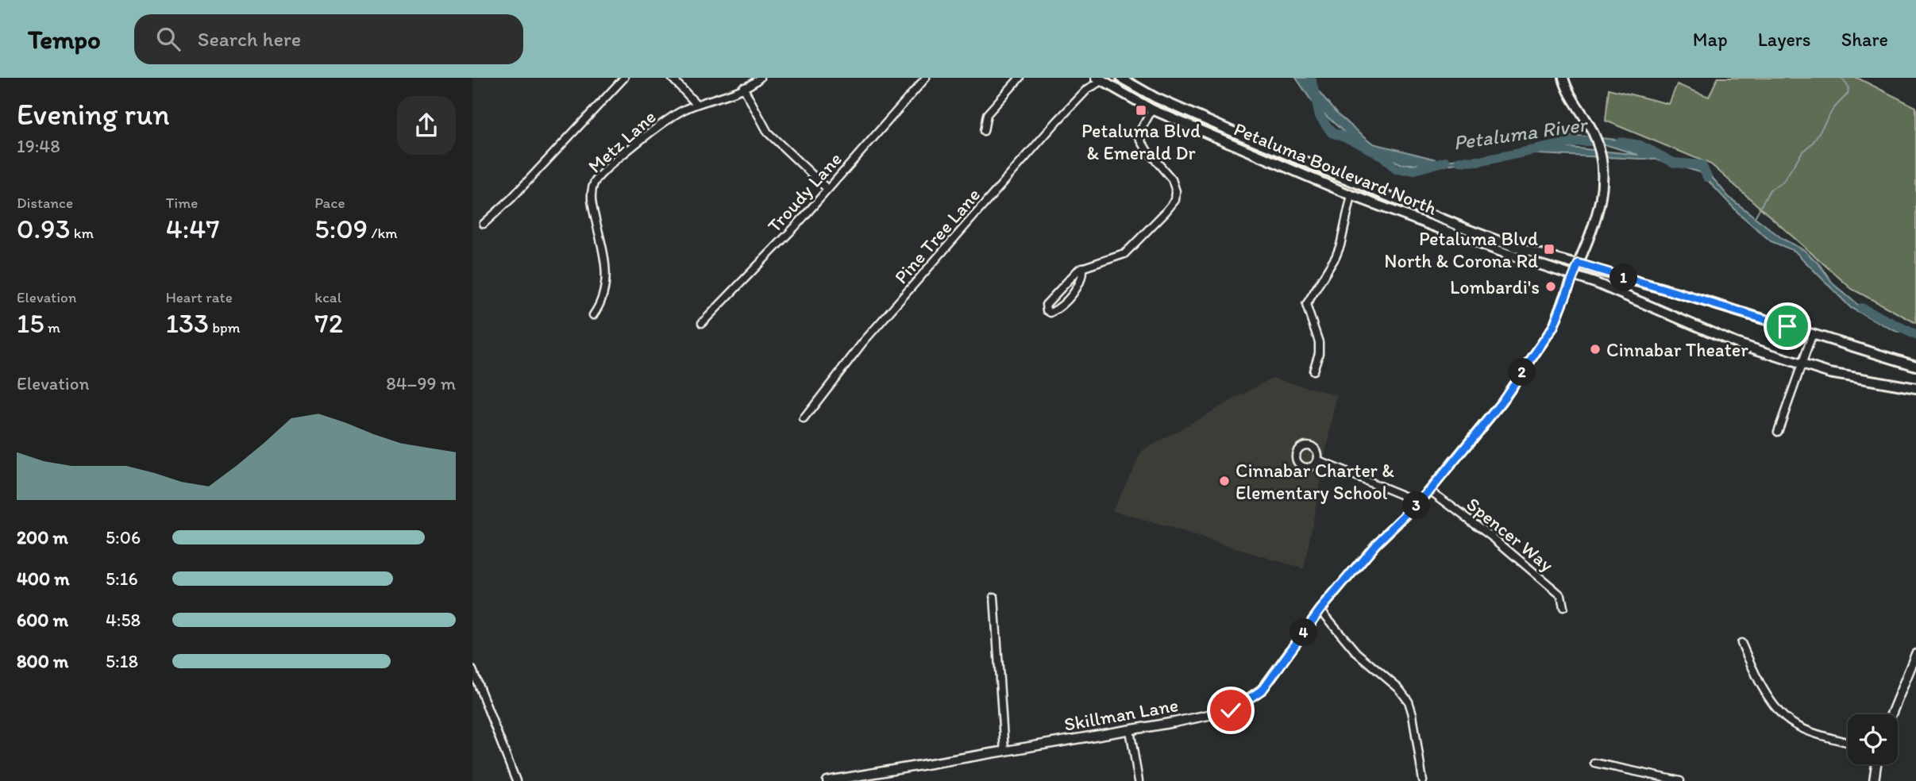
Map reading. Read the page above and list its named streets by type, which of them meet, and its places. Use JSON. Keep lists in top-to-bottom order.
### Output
{
  "streets": {
    "main road": ["Petaluma Boulevard North"],
    "street": [
      "Metz Lane",
      "Troudy Lane",
      "Pine Tree Lane",
      "Spencer Way",
      "Skillman Lane"
    ]
  },
  "crossings": [
    ["Petaluma Boulevard North", "Pine Tree Lane"],
    ["Petaluma Boulevard North", "Skillman Lane"],
    ["Spencer Way", "Skillman Lane"]
  ],
  "water": ["Petaluma River"],
  "places": {
    "transit": ["Petaluma Blvd & Emerald Dr", "Petaluma Blvd North & Corona Rd"],
    "other": ["Lombardi's", "Cinnabar Theater", "Cinnabar Charter & Elementary School"]
  },
  "page": {
    "header": "Tempo",
    "search": "Search here",
    "nav": ["Map", "Layers", "Share"],
    "heading": ["Evening run", "19:48"],
    "stats": [
      ["Distance", "0.93 km"],
      ["Time", "4:47"],
      ["Pace", "5:09 /km"],
      ["Elevation", "15 m"],
      ["Heart rate", "133 bpm"],
      ["kcal", "72"]
    ],
    "pins": [
      "1",
      "2",
      "3",
      "4"
    ],
    "chart": ["Elevation", "84–99 m"],
    "list": [
      {
        "name": "200 m",
        "note": "5:06"
      },
      {
        "name": "400 m",
        "note": "5:16"
      },
      {
        "name": "600 m",
        "note": "4:58"
      },
      {
        "name": "800 m",
        "note": "5:18"
      }
    ]
  }
}
